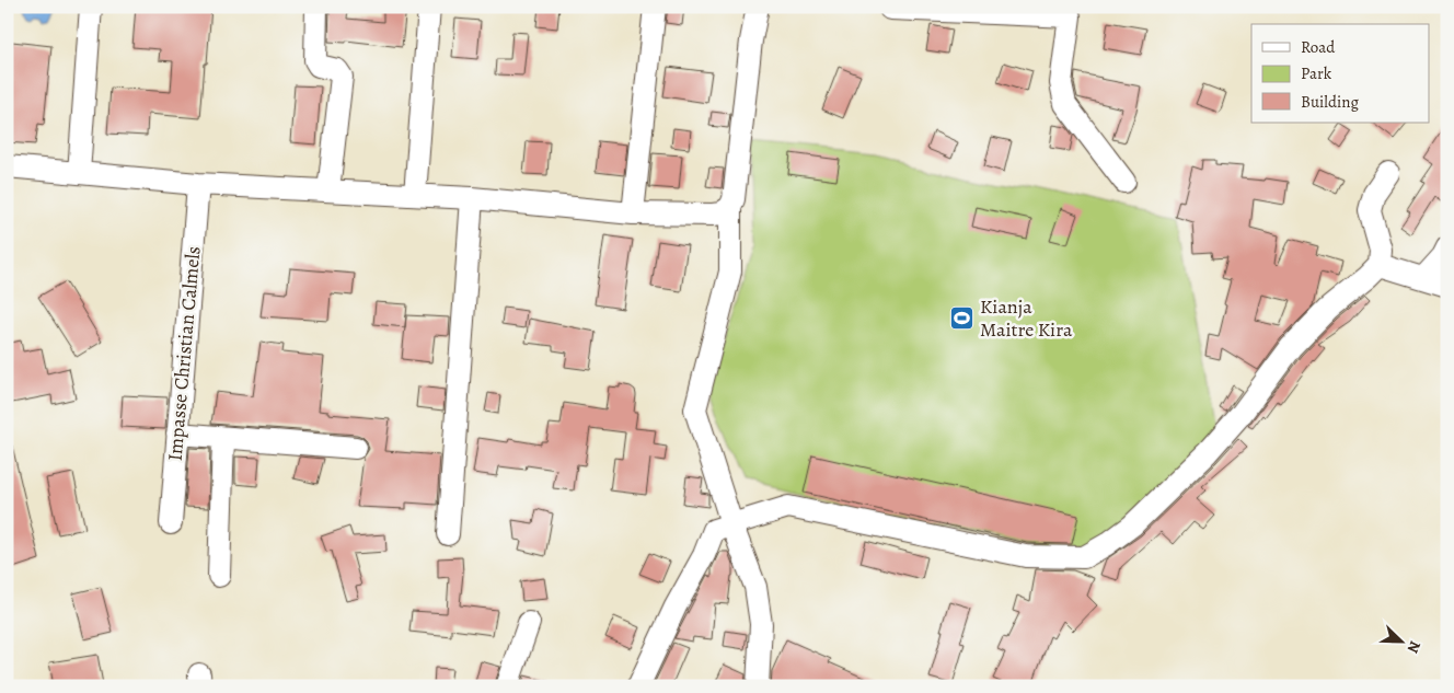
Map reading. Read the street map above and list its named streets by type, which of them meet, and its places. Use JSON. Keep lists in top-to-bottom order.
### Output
{
  "streets": {
    "street": ["Impasse Christian Calmels"]
  },
  "places": {
    "sports": ["Kianja Maitre Kira"]
  },
  "legend": ["Road", "Park", "Building"],
  "north": "bottom right"
}
